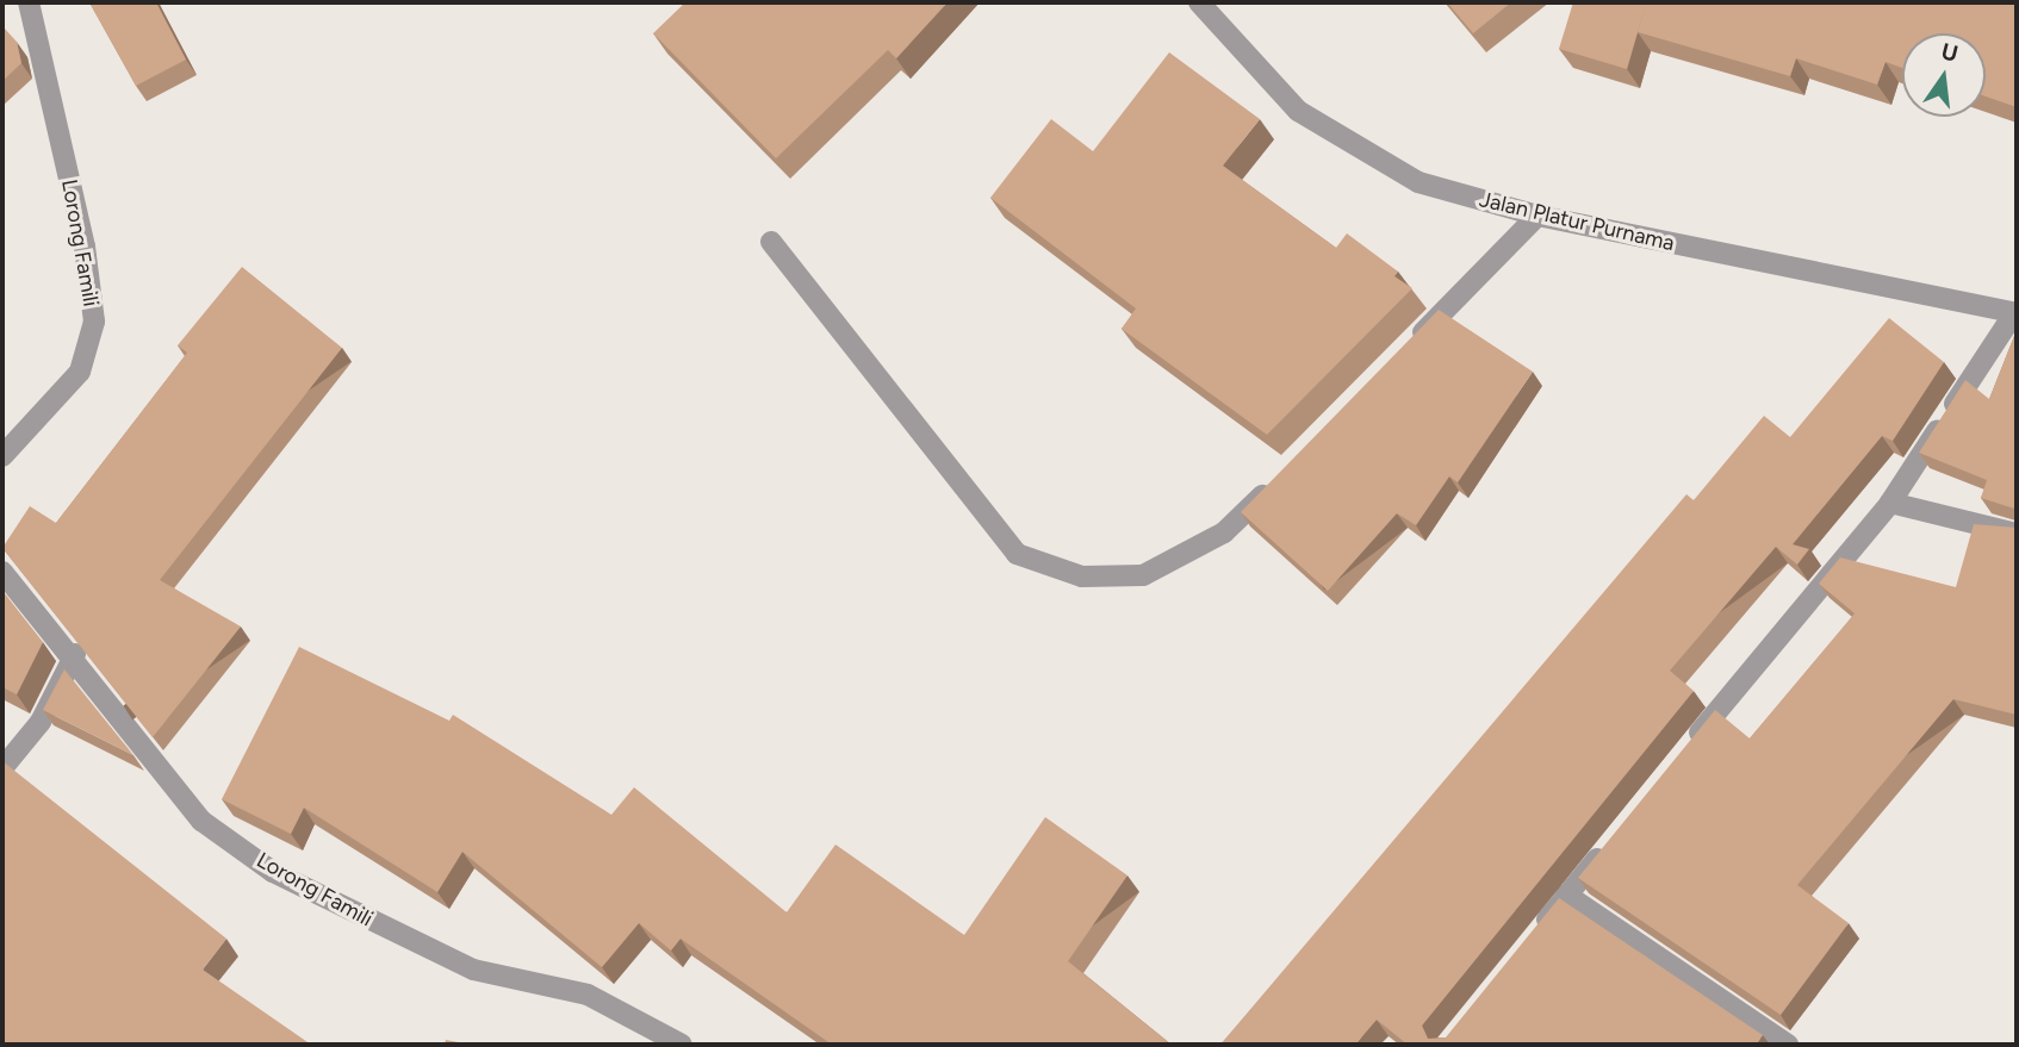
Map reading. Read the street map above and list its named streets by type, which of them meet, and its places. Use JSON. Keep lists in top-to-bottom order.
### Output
{
  "streets": {
    "street": ["Jalan Platur Purnama", "Lorong Famili"]
  },
  "north": "top"
}
